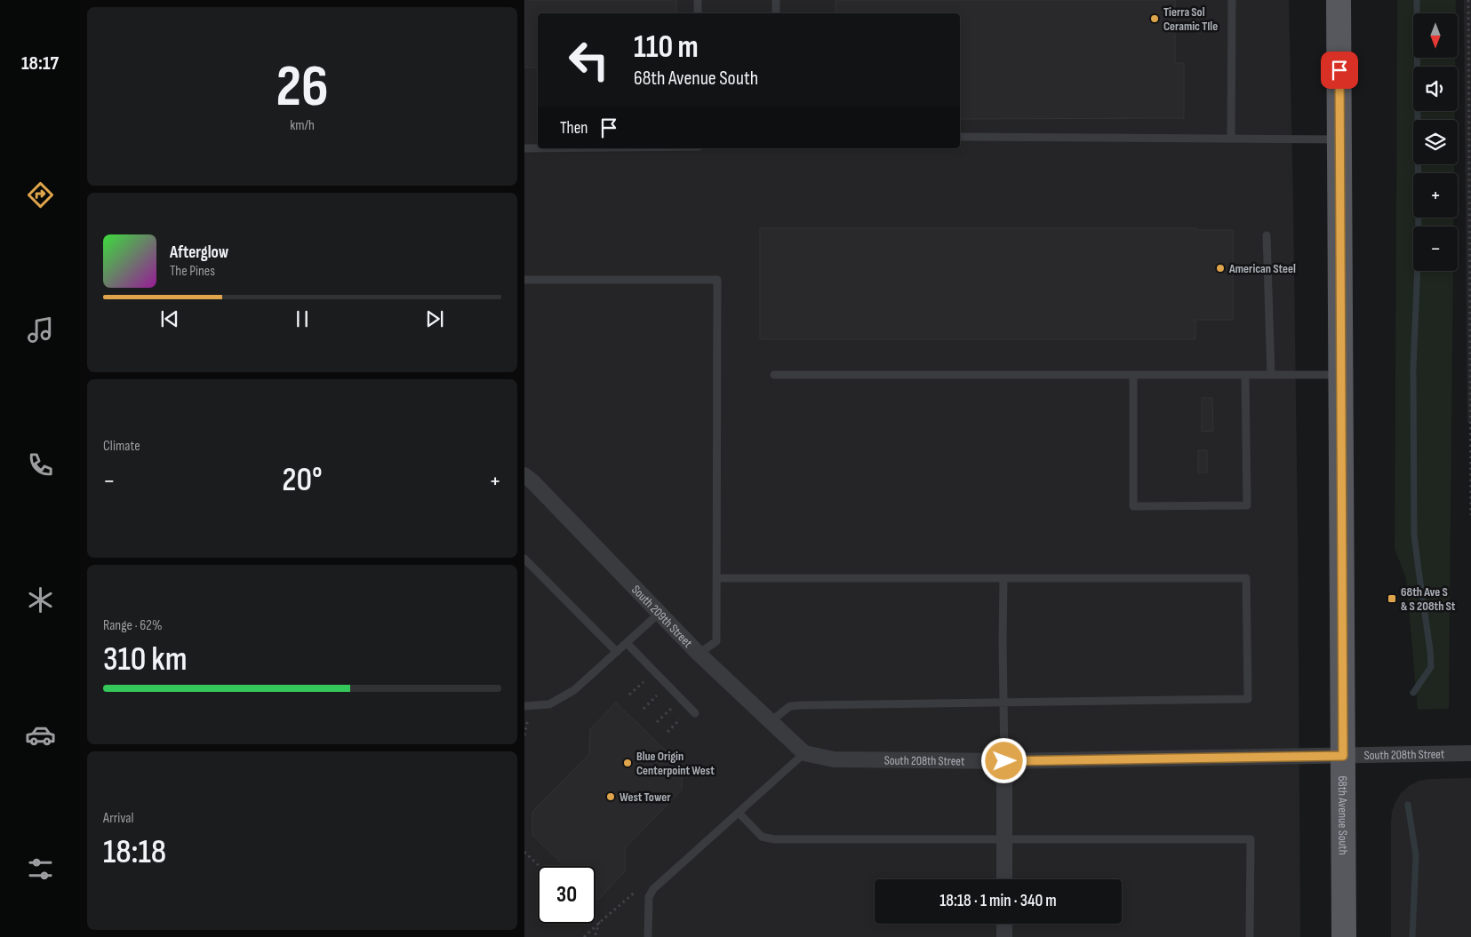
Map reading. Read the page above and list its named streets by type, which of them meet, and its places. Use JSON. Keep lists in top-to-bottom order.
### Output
{
  "streets": {
    "main road": ["68th Avenue South"],
    "street": ["South 209th Street", "South 208th Street"]
  },
  "crossings": [
    ["South 209th Street", "South 208th Street"],
    ["South 208th Street", "68th Avenue South"]
  ],
  "places": {
    "other": [
      "Tierra Sol Ceramic TIle",
      "American Steel",
      "Blue Origin Centerpoint West",
      "West Tower"
    ],
    "transit": ["68th Ave S & S 208th St"]
  },
  "north": "bottom",
  "page": {
    "tabs": "18:17",
    "tile": [
      ["26", "km/h"],
      "Climate",
      ["Range · 62%", "310 km"],
      ["Arrival", "18:18"]
    ],
    "map_buttons": ["+", "−"],
    "turn": ["110 m", "68th Avenue South"],
    "then": "Then",
    "song": ["Afterglow", "The Pines"],
    "heat": ["−", "20°", "+"],
    "limit": "30",
    "trip": "18:18 · 1 min · 340 m"
  }
}
